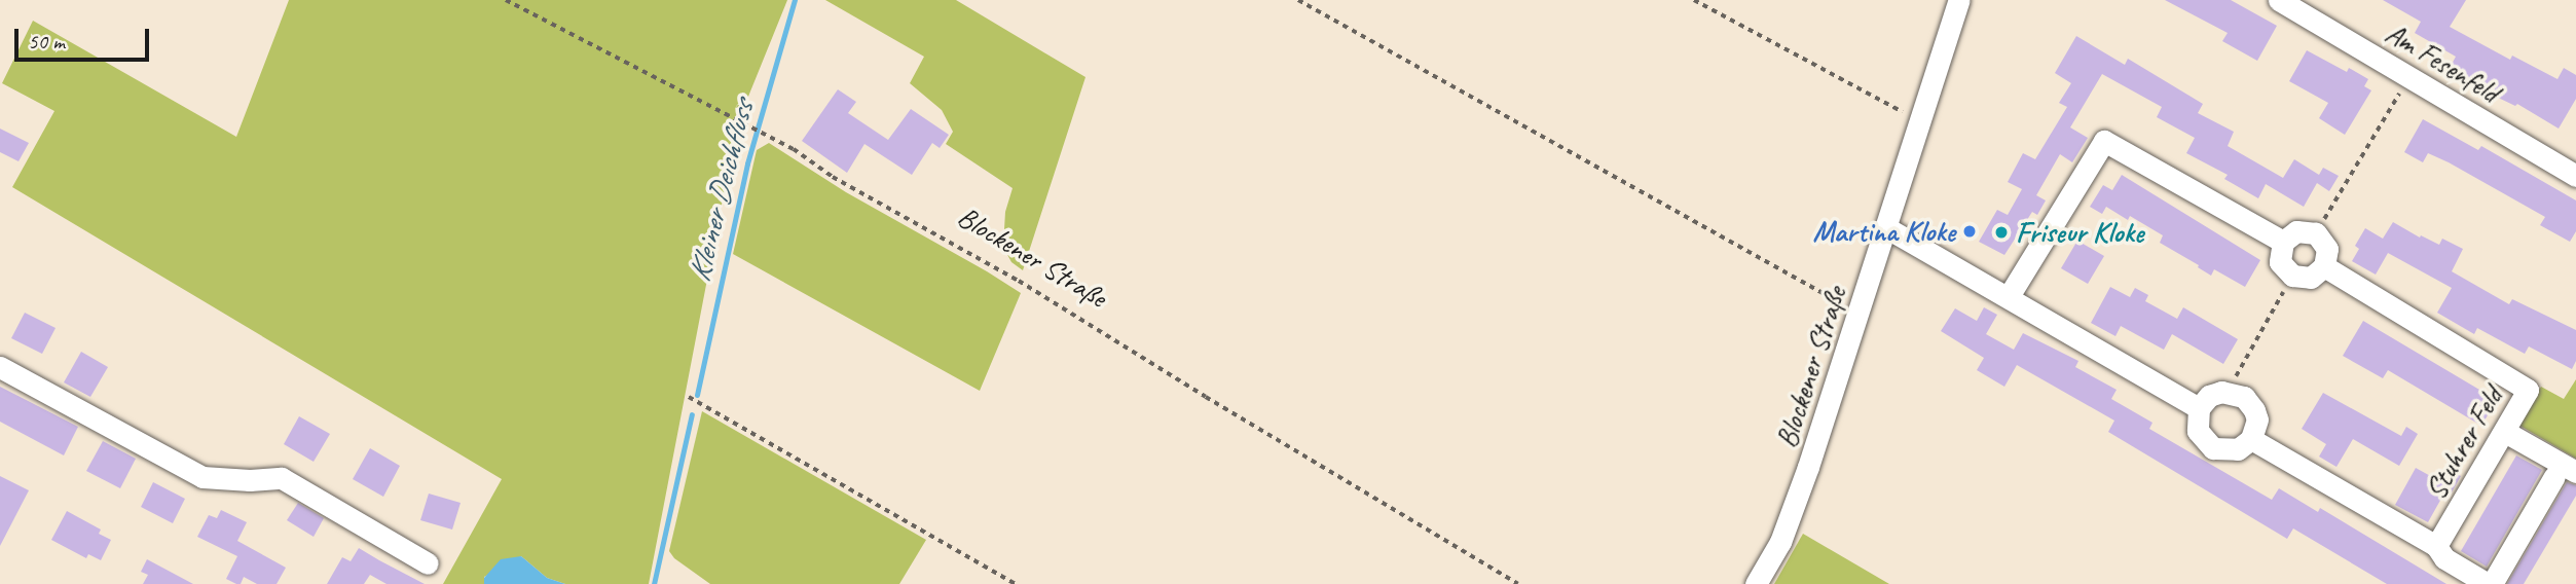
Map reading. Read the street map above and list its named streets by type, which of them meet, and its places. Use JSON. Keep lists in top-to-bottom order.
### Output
{
  "streets": {
    "street": ["Am Fesenfeld", "Blockener Straße", "Stuhrer Feld"]
  },
  "water": ["Kleiner Deichfluss"],
  "places": ["Martina Kloke", "Friseur Kloke"],
  "scale_bar": "50 m"
}
